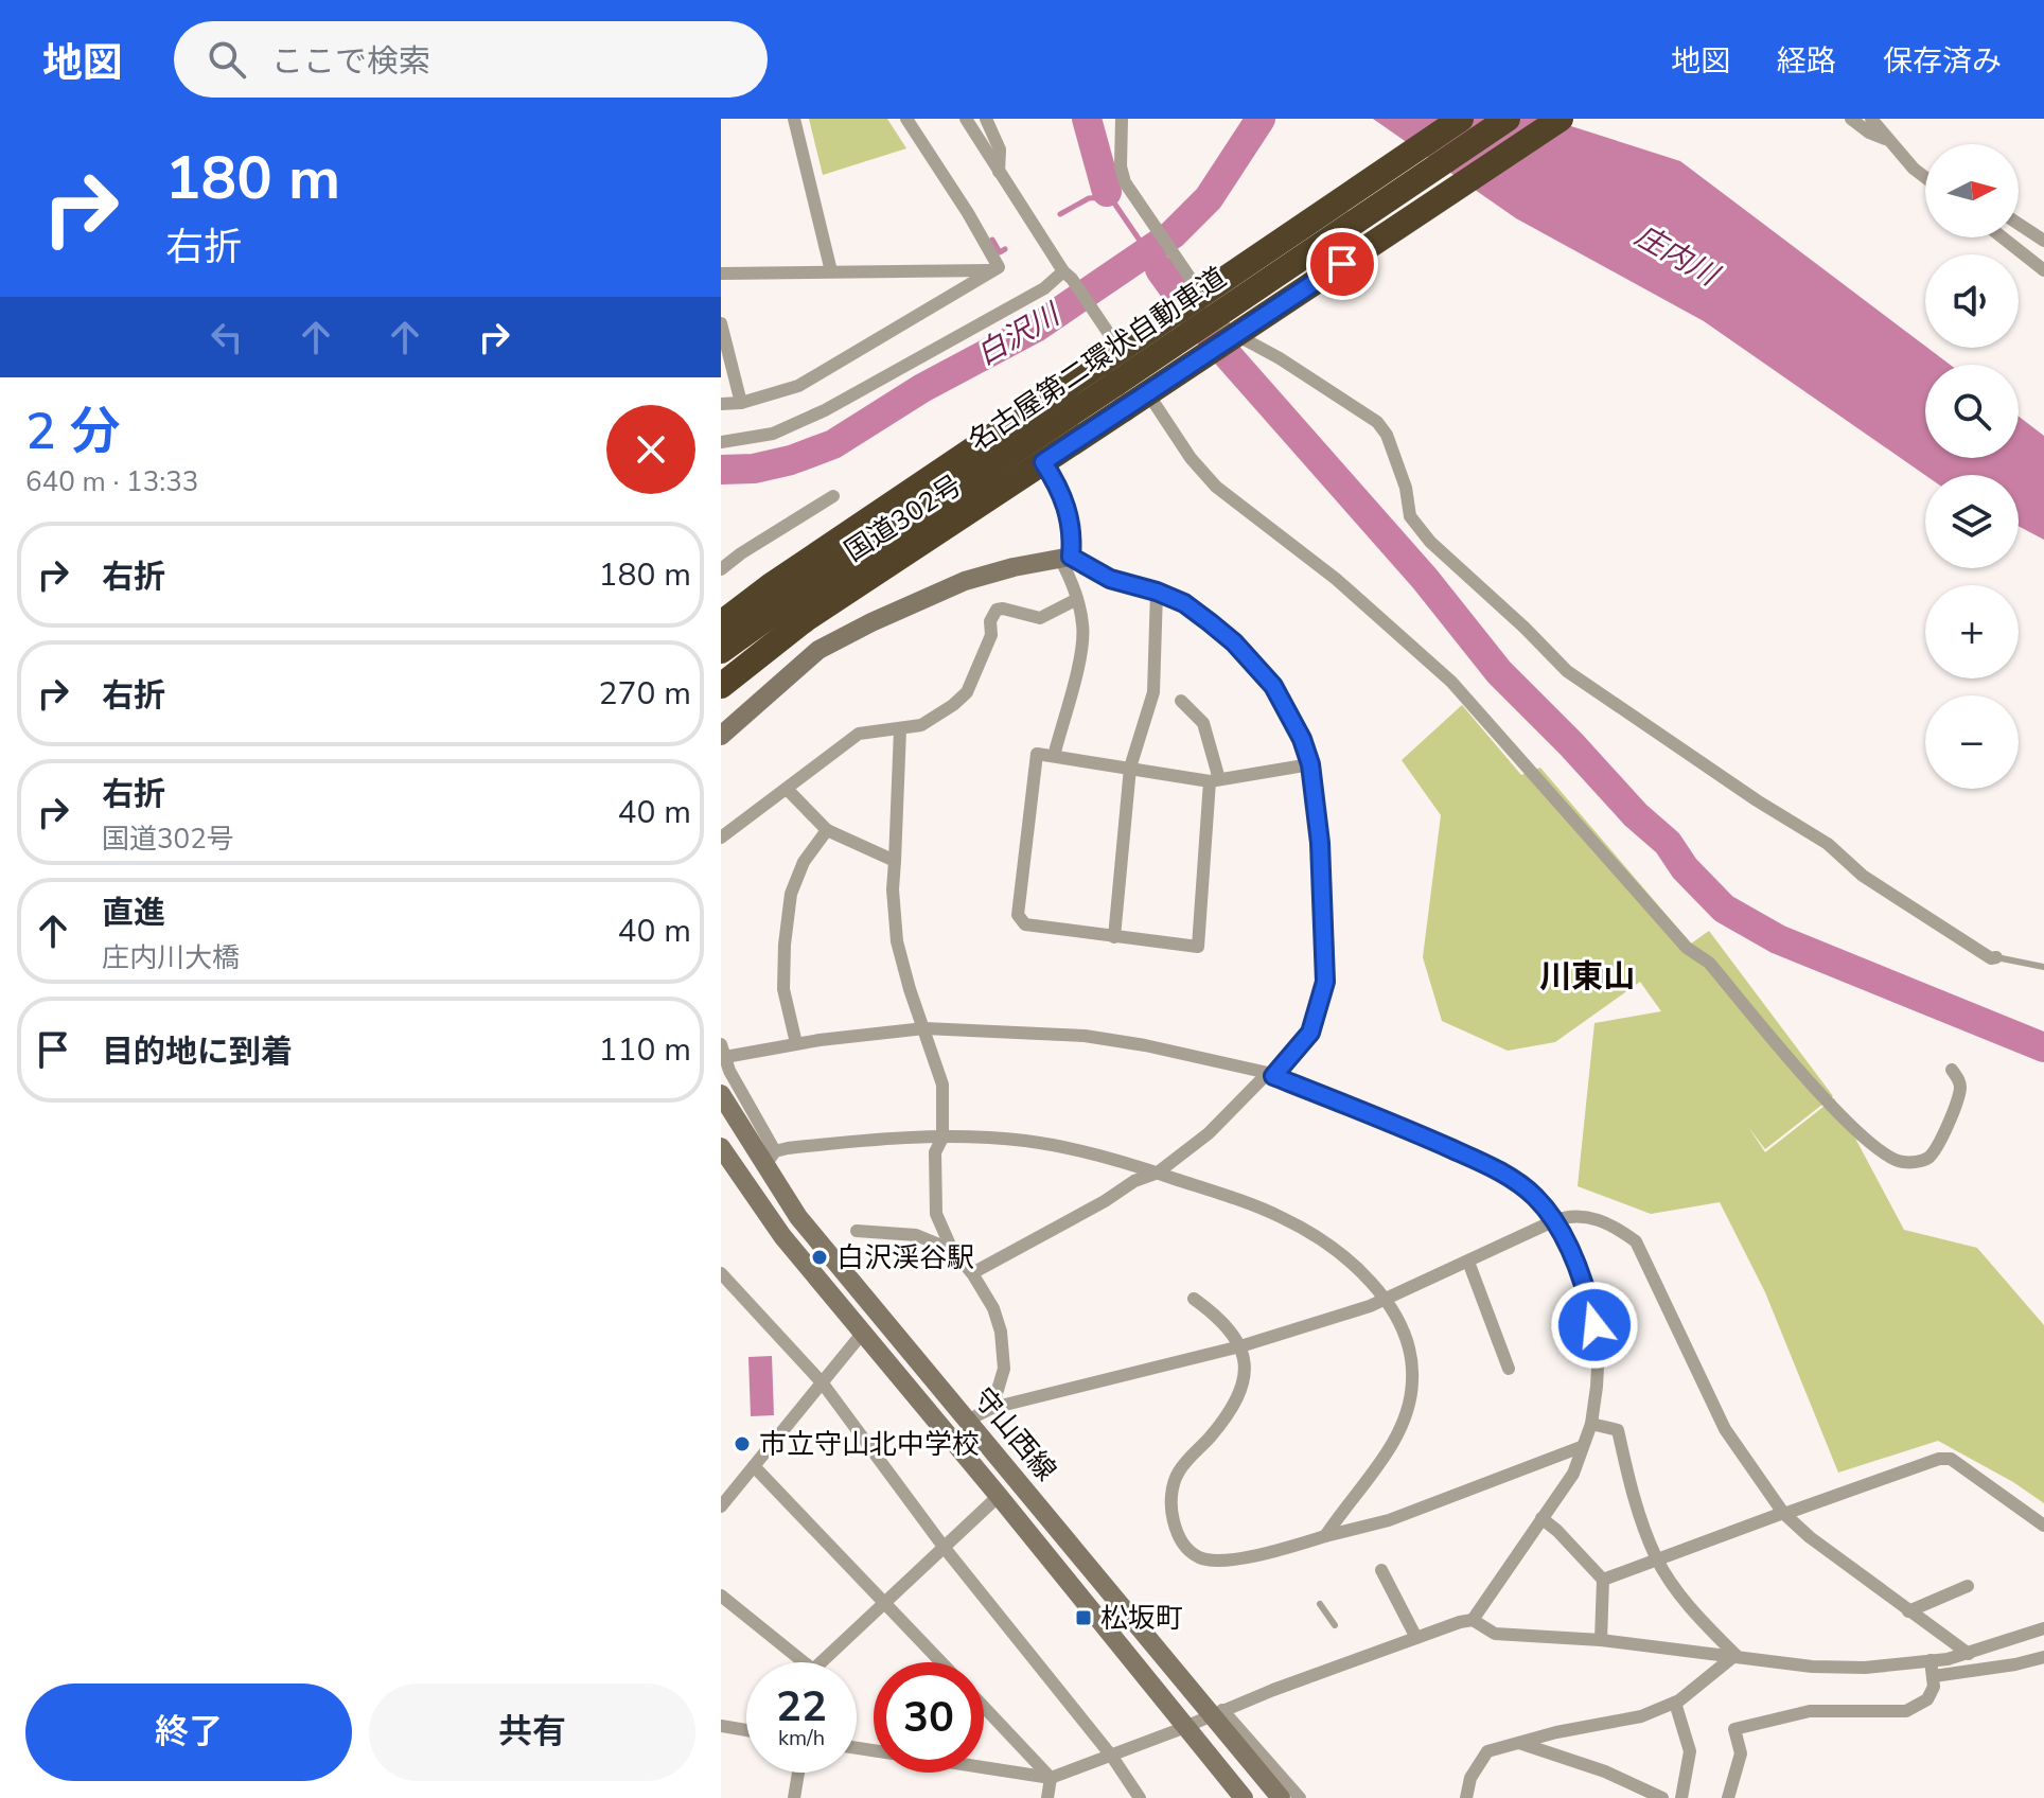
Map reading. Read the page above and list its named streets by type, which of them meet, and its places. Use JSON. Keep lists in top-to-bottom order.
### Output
{
  "streets": {
    "highway": ["名古屋第二環状自動車道", "国道302号"],
    "main road": ["守山西線"]
  },
  "districts": ["川東山"],
  "water": ["庄内川", "白沢川"],
  "places": {
    "other": ["白沢渓谷駅", "市立守山北中学校"],
    "transit": ["松坂町"]
  },
  "north": "right",
  "page": {
    "header": "地図",
    "search": "ここで検索",
    "nav": ["地図", "経路", "保存済み"],
    "turn": ["180 m", "右折"],
    "map_buttons": ["+", "−"],
    "heading": ["2 分", "640 m · 13:33"],
    "list": [
      {
        "name": "右折",
        "value": "180 m"
      },
      {
        "name": "右折",
        "value": "270 m"
      },
      {
        "name": "右折",
        "note": "国道302号",
        "value": "40 m"
      },
      {
        "name": "直進",
        "note": "庄内川大橋",
        "value": "40 m"
      },
      {
        "name": "目的地に到着",
        "value": "110 m"
      }
    ],
    "speed": "22 km/h",
    "limit": "30",
    "buttons": ["終了", "共有"]
  }
}
